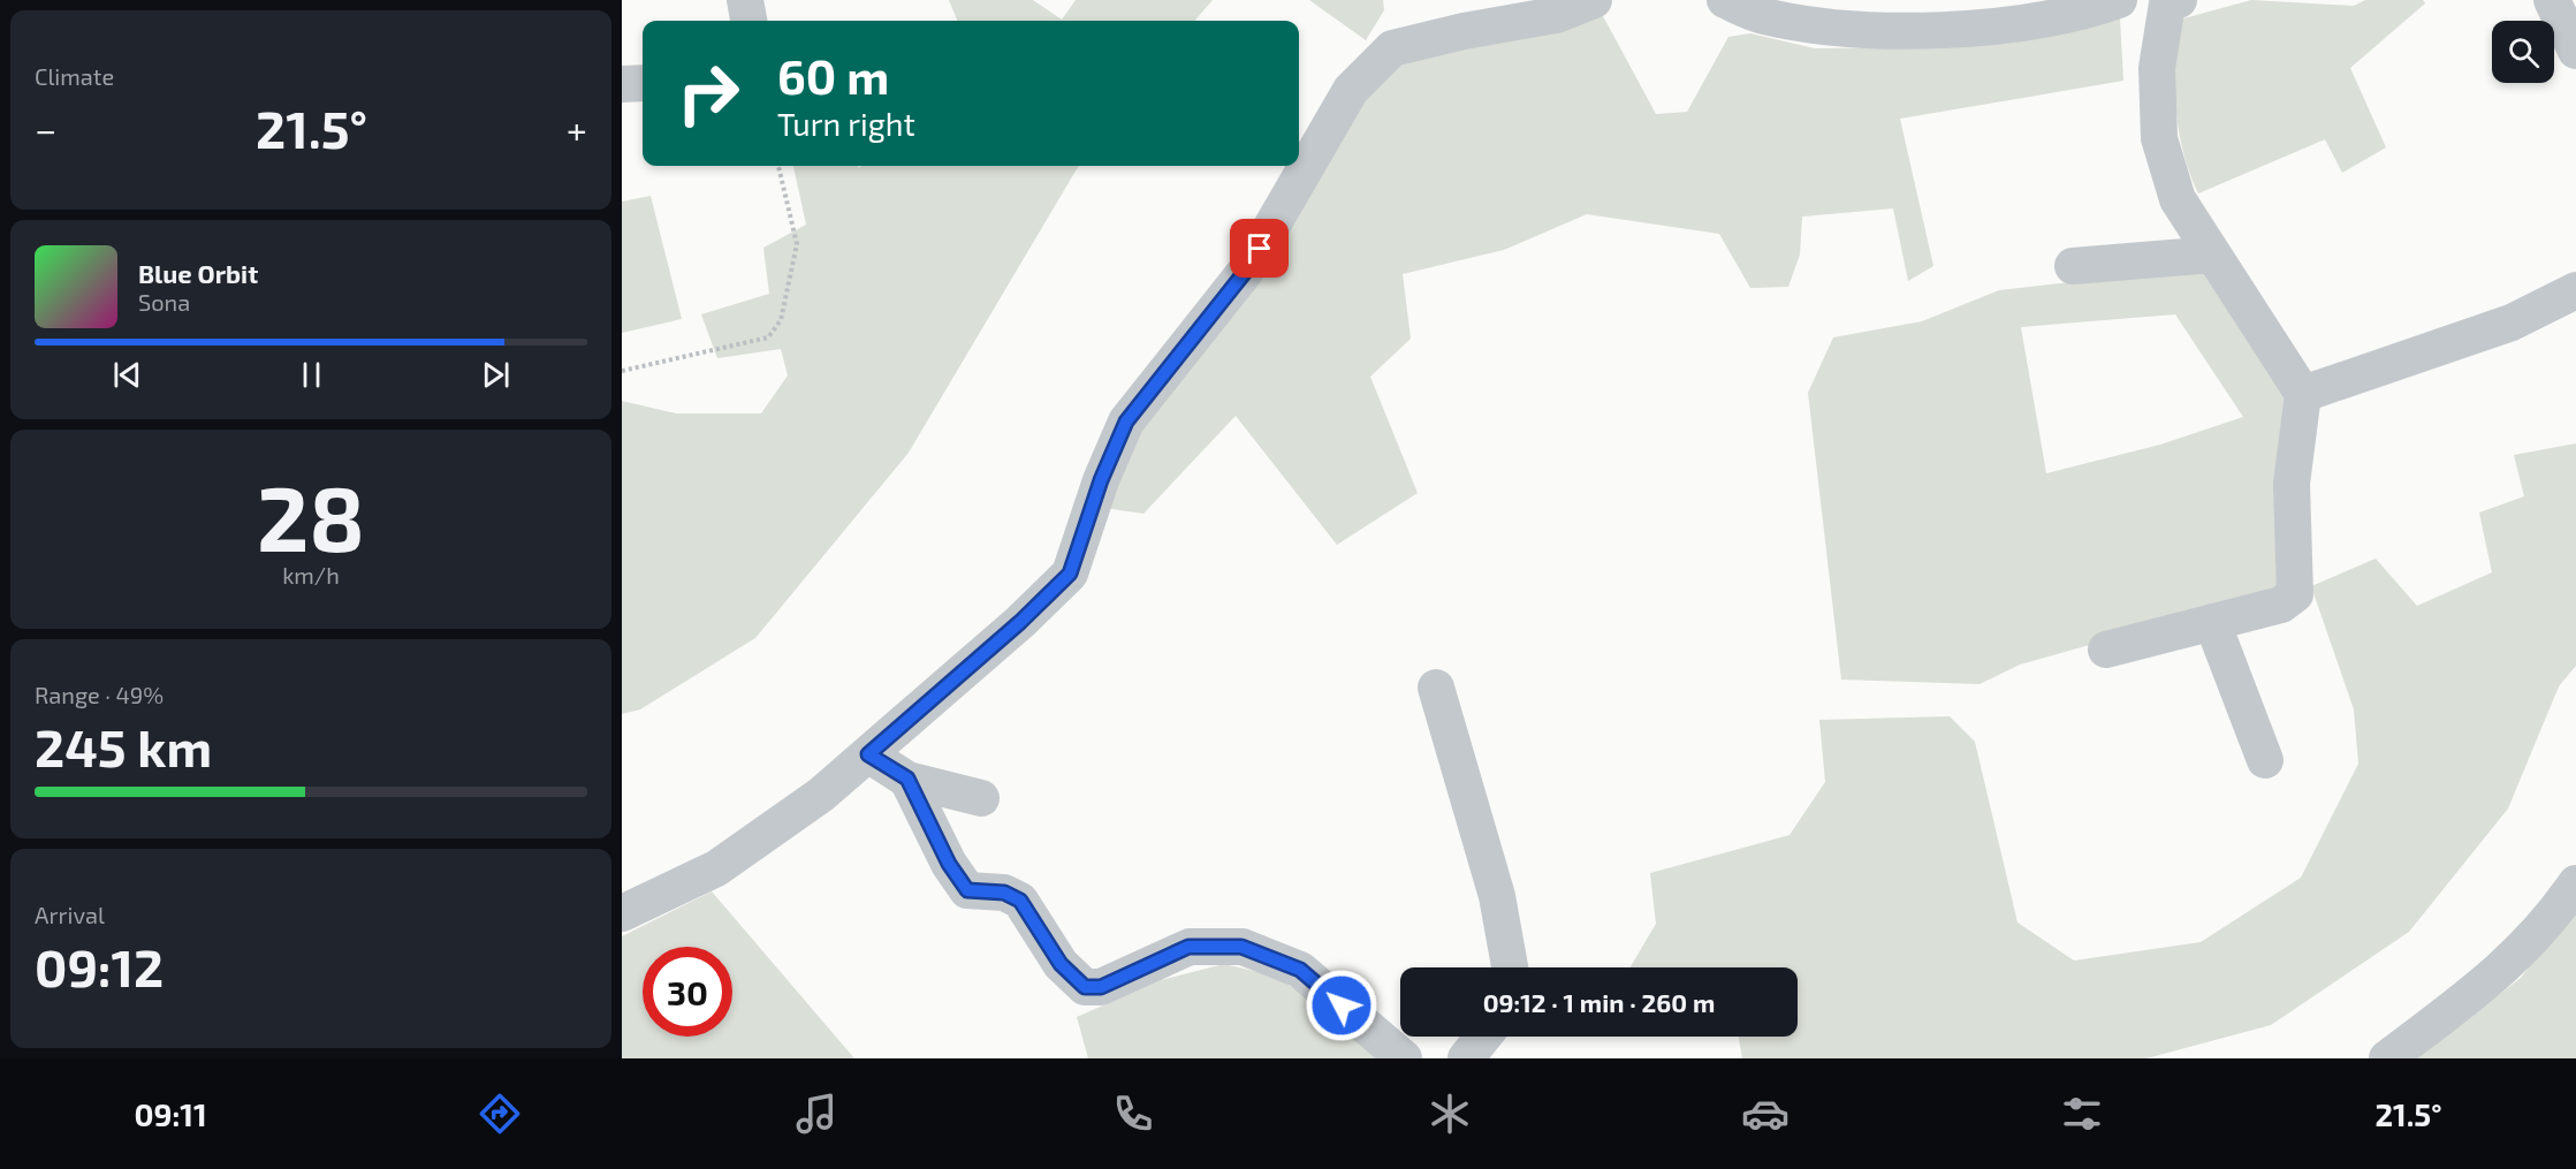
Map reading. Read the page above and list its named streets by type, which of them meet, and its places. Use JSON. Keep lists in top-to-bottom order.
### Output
{
  "page": {
    "tile": [
      "Climate",
      ["28", "km/h"],
      ["Range · 49%", "245 km"],
      ["Arrival", "09:12"]
    ],
    "turn": ["60 m", "Turn right"],
    "heat": ["−", "21.5°", "+"],
    "song": ["Blue Orbit", "Sona"],
    "limit": "30",
    "trip": "09:12 · 1 min · 260 m",
    "tabs": ["09:11", "21.5°"]
  }
}
